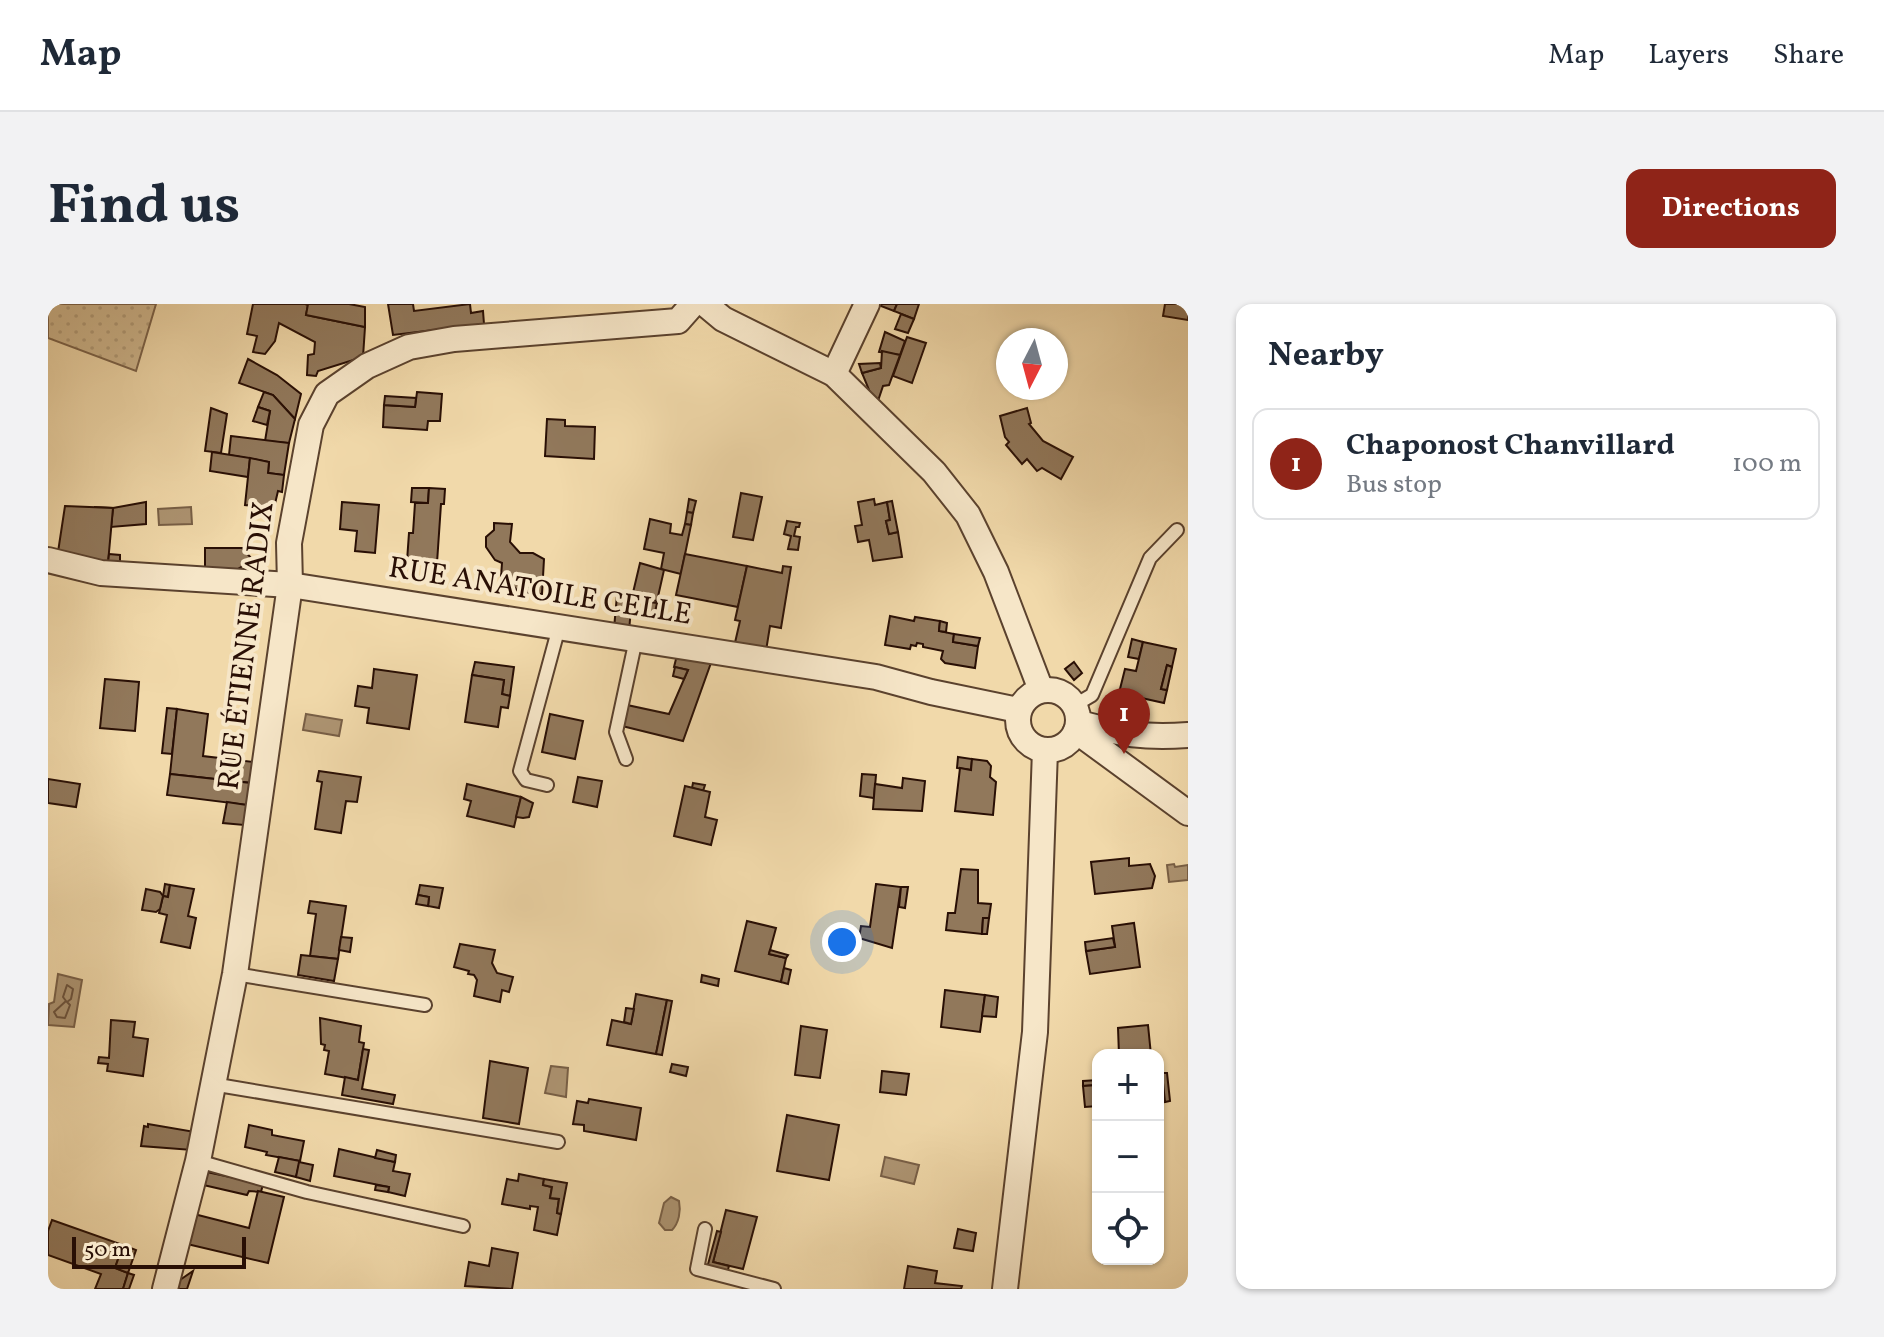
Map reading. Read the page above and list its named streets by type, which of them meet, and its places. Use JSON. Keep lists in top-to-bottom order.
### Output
{
  "streets": {
    "street": ["RUE ANATOILE CELLE", "RUE ÉTIENNE RADIX"]
  },
  "crossings": [
    ["RUE ANATOILE CELLE", "RUE ÉTIENNE RADIX"]
  ],
  "scale_bar": "50 m",
  "north": "bottom",
  "page": {
    "header": "Map",
    "nav": ["Map", "Layers", "Share"],
    "title": "Find us",
    "buttons": "Directions",
    "heading": "Nearby",
    "list": [
      {
        "mark": "1",
        "name": "Chaponost Chanvillard",
        "note": "Bus stop",
        "value": "100 m"
      }
    ],
    "pins": "1",
    "map_buttons": ["+", "−"],
    "scale": "50 m"
  }
}
